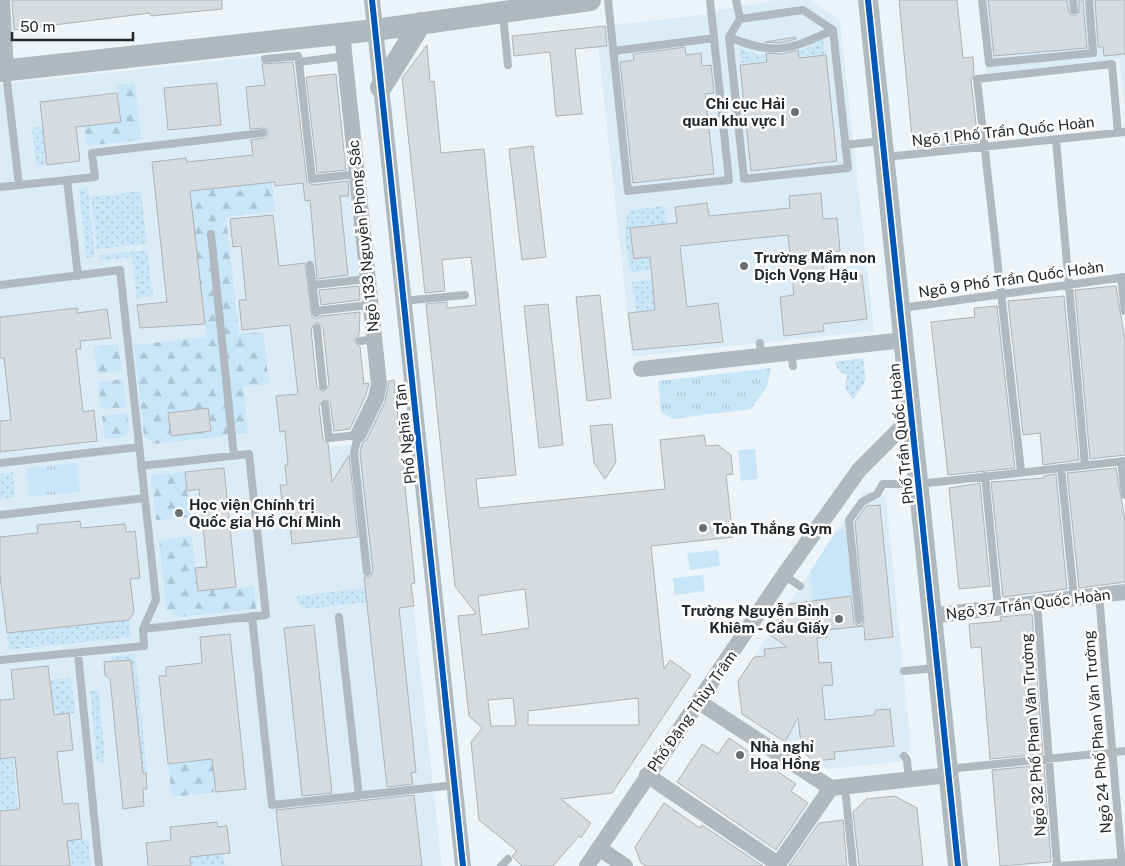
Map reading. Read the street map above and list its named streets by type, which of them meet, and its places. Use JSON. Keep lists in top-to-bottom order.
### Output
{
  "streets": {
    "street": [
      "Ngõ 133 Nguyễn Phong Sắc",
      "Phố Nghĩa Tân",
      "Phố Trần Quốc Hoàn",
      "Ngõ 37 Trần Quốc Hoàn",
      "Phố Đặng Thùy Trâm"
    ],
    "lane": [
      "Ngõ 1 Phố Trần Quốc Hoàn",
      "Ngõ 9 Phố Trần Quốc Hoàn",
      "Ngõ 24 Phố Phan Văn Trường",
      "Ngõ 32 Phố Phan Văn Trường"
    ]
  },
  "crossings": [
    ["Ngõ 1 Phố Trần Quốc Hoàn", "Phố Trần Quốc Hoàn"],
    ["Ngõ 9 Phố Trần Quốc Hoàn", "Phố Trần Quốc Hoàn"],
    ["Phố Trần Quốc Hoàn", "Ngõ 37 Trần Quốc Hoàn"],
    ["Phố Trần Quốc Hoàn", "Phố Đặng Thùy Trâm"],
    ["Ngõ 37 Trần Quốc Hoàn", "Ngõ 24 Phố Phan Văn Trường"],
    ["Ngõ 37 Trần Quốc Hoàn", "Ngõ 32 Phố Phan Văn Trường"]
  ],
  "places": [
    "Chi cục Hải quan khu vực I",
    "Trường Mầm non Dịch Vọng Hậu",
    "Học viện Chính trị Quốc gia Hồ Chí Minh",
    "Toàn Thắng Gym",
    "Trường Nguyễn Bỉnh Khiêm - Cầu Giấy",
    "Nhà nghỉ Hoa Hồng"
  ],
  "scale_bar": "50 m"
}
